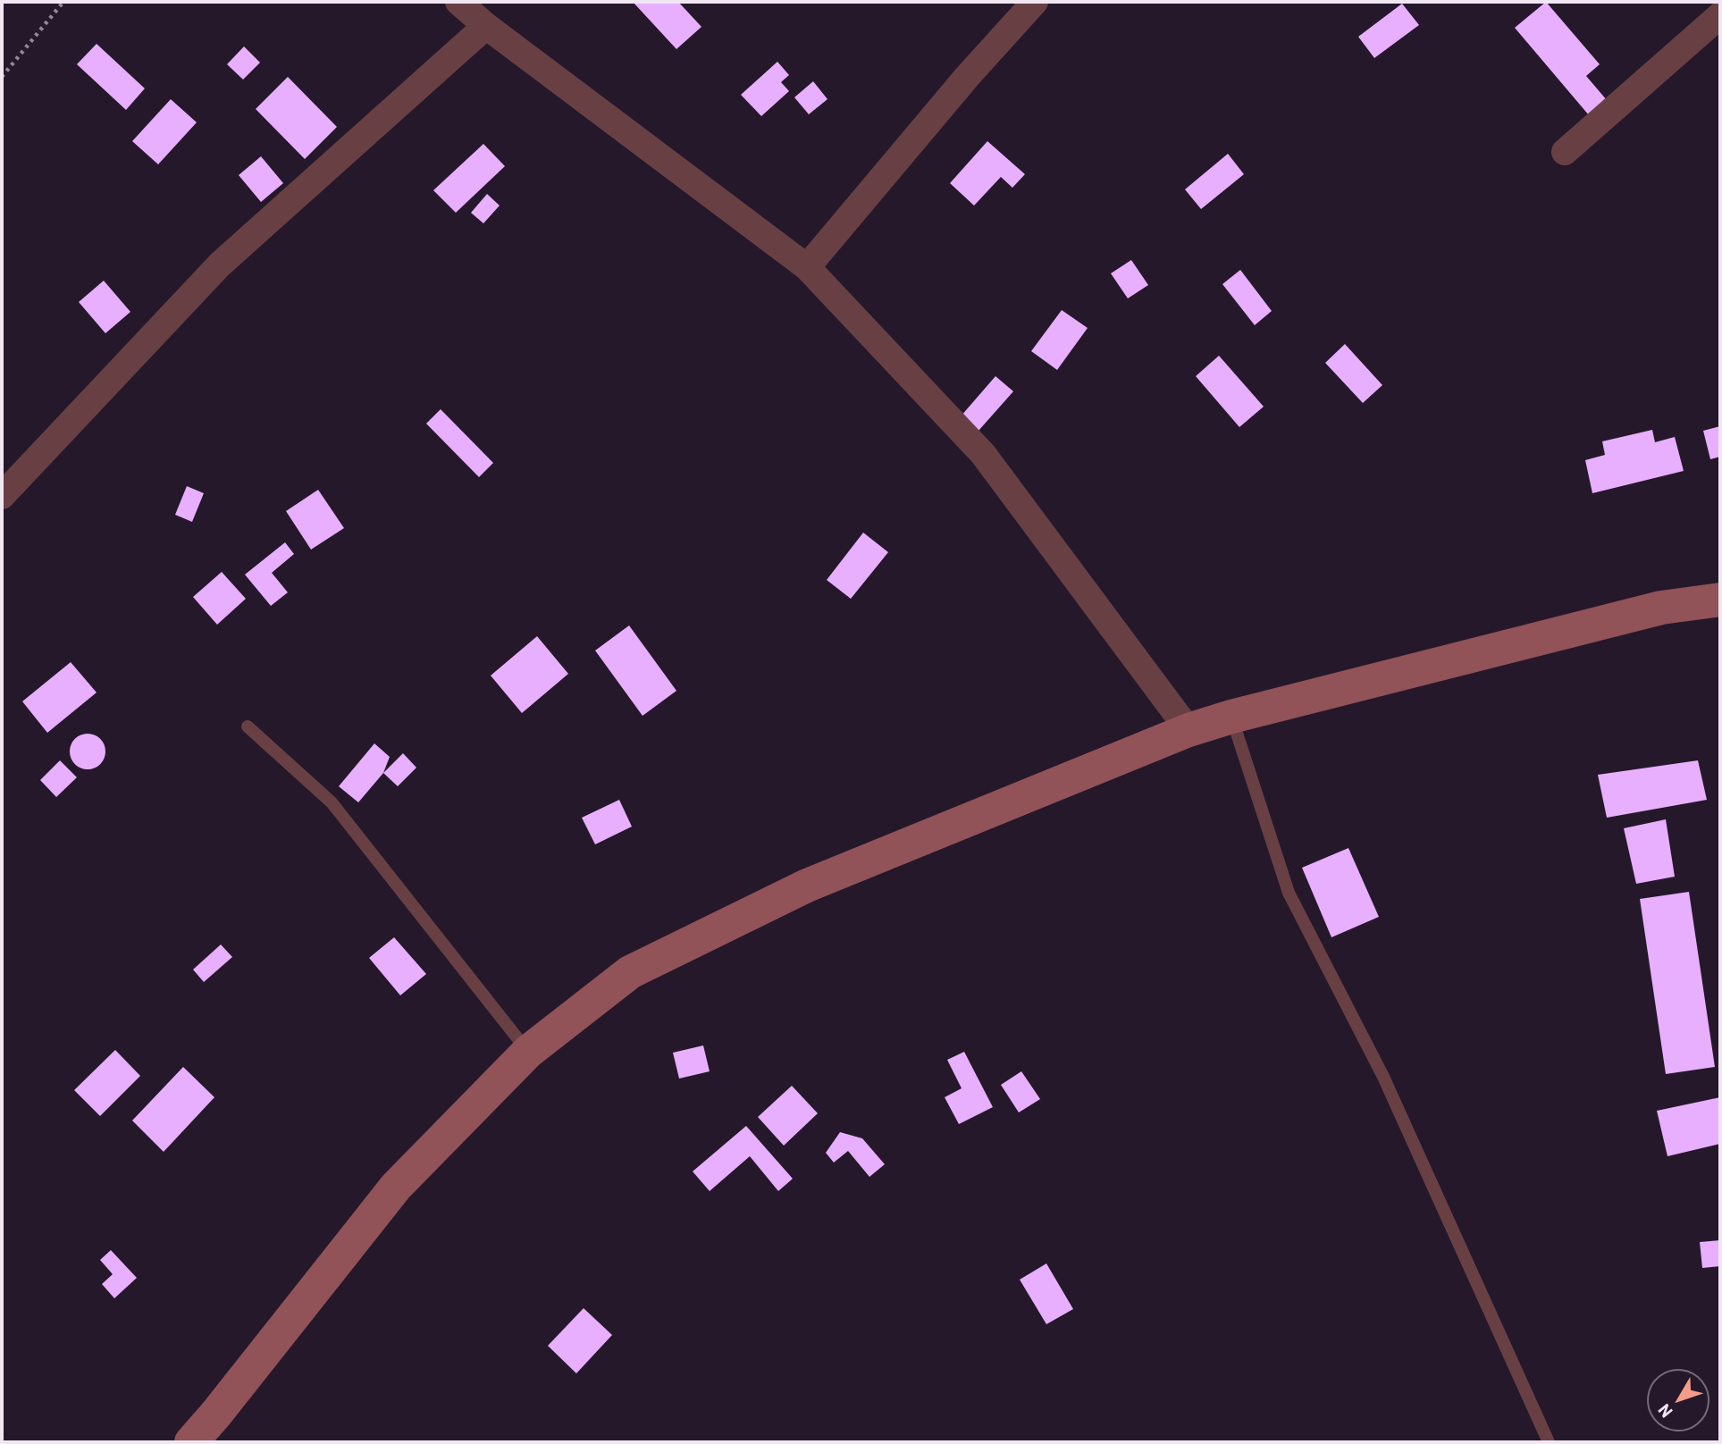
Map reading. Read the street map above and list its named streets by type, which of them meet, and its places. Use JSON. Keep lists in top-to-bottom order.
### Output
{
  "north": "bottom left"
}
